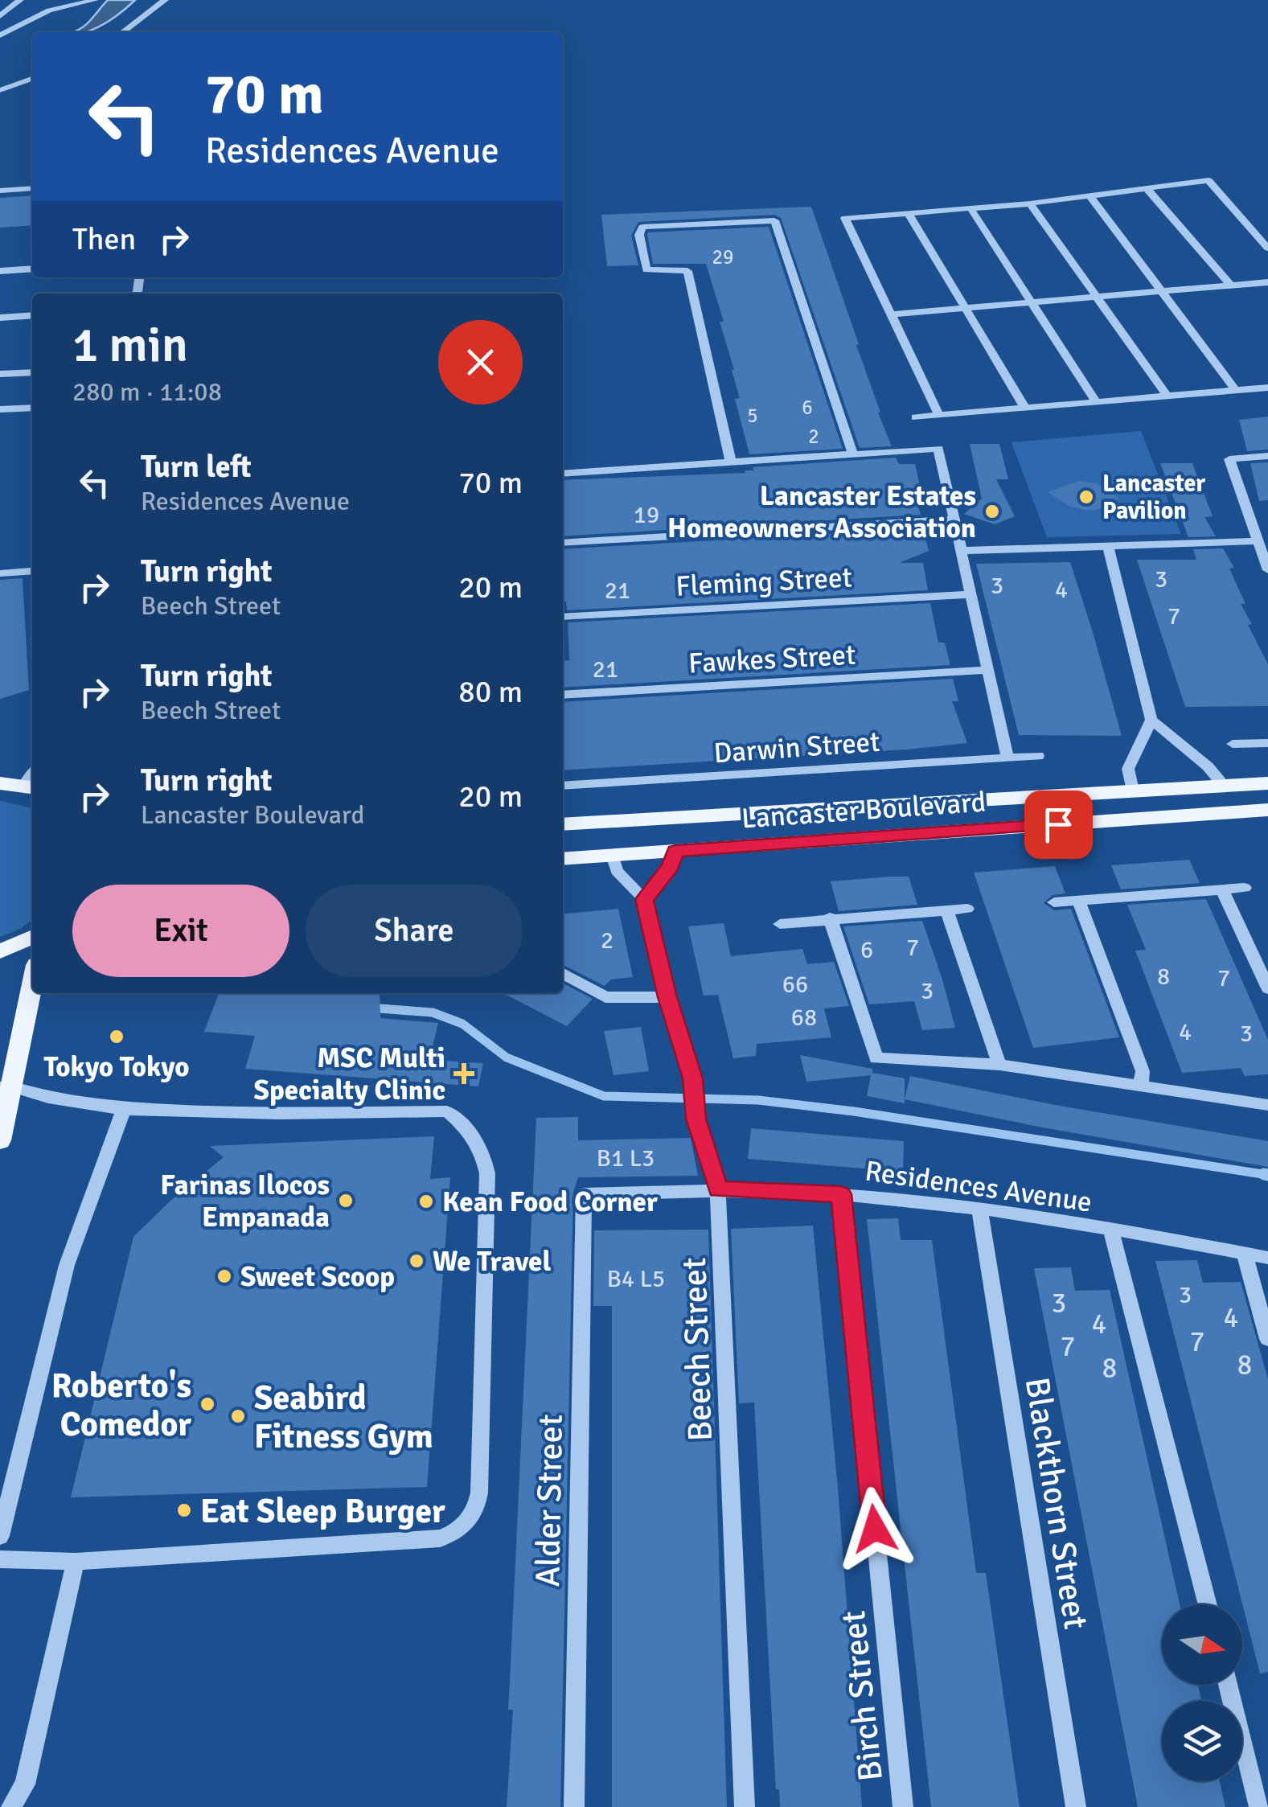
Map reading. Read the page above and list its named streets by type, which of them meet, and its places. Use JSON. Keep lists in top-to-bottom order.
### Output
{
  "streets": {
    "main road": ["Lancaster Boulevard"],
    "street": [
      "Fleming Street",
      "Fawkes Street",
      "Darwin Street",
      "Residences Avenue",
      "Beech Street",
      "Alder Street",
      "Blackthorn Street",
      "Birch Street"
    ]
  },
  "crossings": [
    ["Lancaster Boulevard", "Beech Street"],
    ["Residences Avenue", "Beech Street"],
    ["Residences Avenue", "Alder Street"],
    ["Residences Avenue", "Blackthorn Street"],
    ["Residences Avenue", "Birch Street"]
  ],
  "places": {
    "other": [
      "Lancaster Pavilion",
      "Lancaster Estates Homeowners Association",
      "Tokyo Tokyo",
      "Farinas Ilocos Empanada",
      "Kean Food Corner",
      "We Travel",
      "Sweet Scoop",
      "Roberto's Comedor",
      "Seabird Fitness Gym",
      "Eat Sleep Burger"
    ],
    "health": ["MSC Multi Specialty Clinic"]
  },
  "house_numbers": [
    "29",
    "6",
    "5",
    "2",
    "19",
    "3",
    "3",
    "4",
    "21",
    "7",
    "21",
    "2",
    "7",
    "6",
    "8",
    "7",
    "66",
    "3",
    "68",
    "4",
    "3",
    "B1 L3",
    "B4 L5",
    "3",
    "3",
    "4",
    "4",
    "7",
    "7",
    "8",
    "8"
  ],
  "north": "right",
  "page": {
    "turn": ["70 m", "Residences Avenue"],
    "then": "Then",
    "heading": ["1 min", "280 m · 11:08"],
    "list": [
      {
        "name": "Turn left",
        "note": "Residences Avenue",
        "value": "70 m"
      },
      {
        "name": "Turn right",
        "note": "Beech Street",
        "value": "20 m"
      },
      {
        "name": "Turn right",
        "note": "Beech Street",
        "value": "80 m"
      },
      {
        "name": "Turn right",
        "note": "Lancaster Boulevard",
        "value": "20 m"
      }
    ],
    "buttons": ["Exit", "Share"]
  }
}
